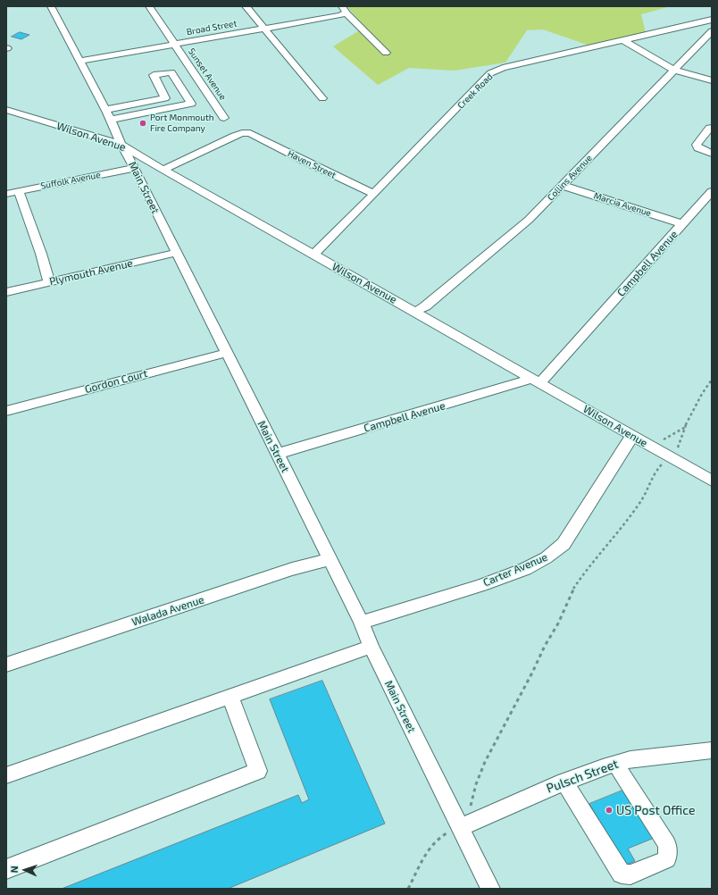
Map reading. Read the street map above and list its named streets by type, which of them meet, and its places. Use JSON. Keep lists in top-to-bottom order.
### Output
{
  "streets": {
    "street": [
      "Broad Street",
      "Sunset Avenue",
      "Creek Road",
      "Wilson Avenue",
      "Haven Street",
      "Collins Avenue",
      "Suffolk Avenue",
      "Main Street",
      "Marcia Avenue",
      "Campbell Avenue",
      "Plymouth Avenue",
      "Gordon Court",
      "Carter Avenue",
      "Walada Avenue",
      "Pulsch Street"
    ]
  },
  "crossings": [
    ["Broad Street", "Sunset Avenue"],
    ["Broad Street", "Main Street"],
    ["Creek Road", "Wilson Avenue"],
    ["Creek Road", "Haven Street"],
    ["Wilson Avenue", "Haven Street"],
    ["Wilson Avenue", "Collins Avenue"],
    ["Wilson Avenue", "Main Street"],
    ["Wilson Avenue", "Campbell Avenue"],
    ["Wilson Avenue", "Carter Avenue"],
    ["Collins Avenue", "Marcia Avenue"],
    ["Suffolk Avenue", "Main Street"],
    ["Main Street", "Campbell Avenue"],
    ["Main Street", "Plymouth Avenue"],
    ["Main Street", "Gordon Court"],
    ["Main Street", "Carter Avenue"],
    ["Main Street", "Walada Avenue"],
    ["Main Street", "Pulsch Street"],
    ["Marcia Avenue", "Campbell Avenue"]
  ],
  "places": ["Port Monmouth Fire Company", "US Post Office"],
  "north": "left"
}
